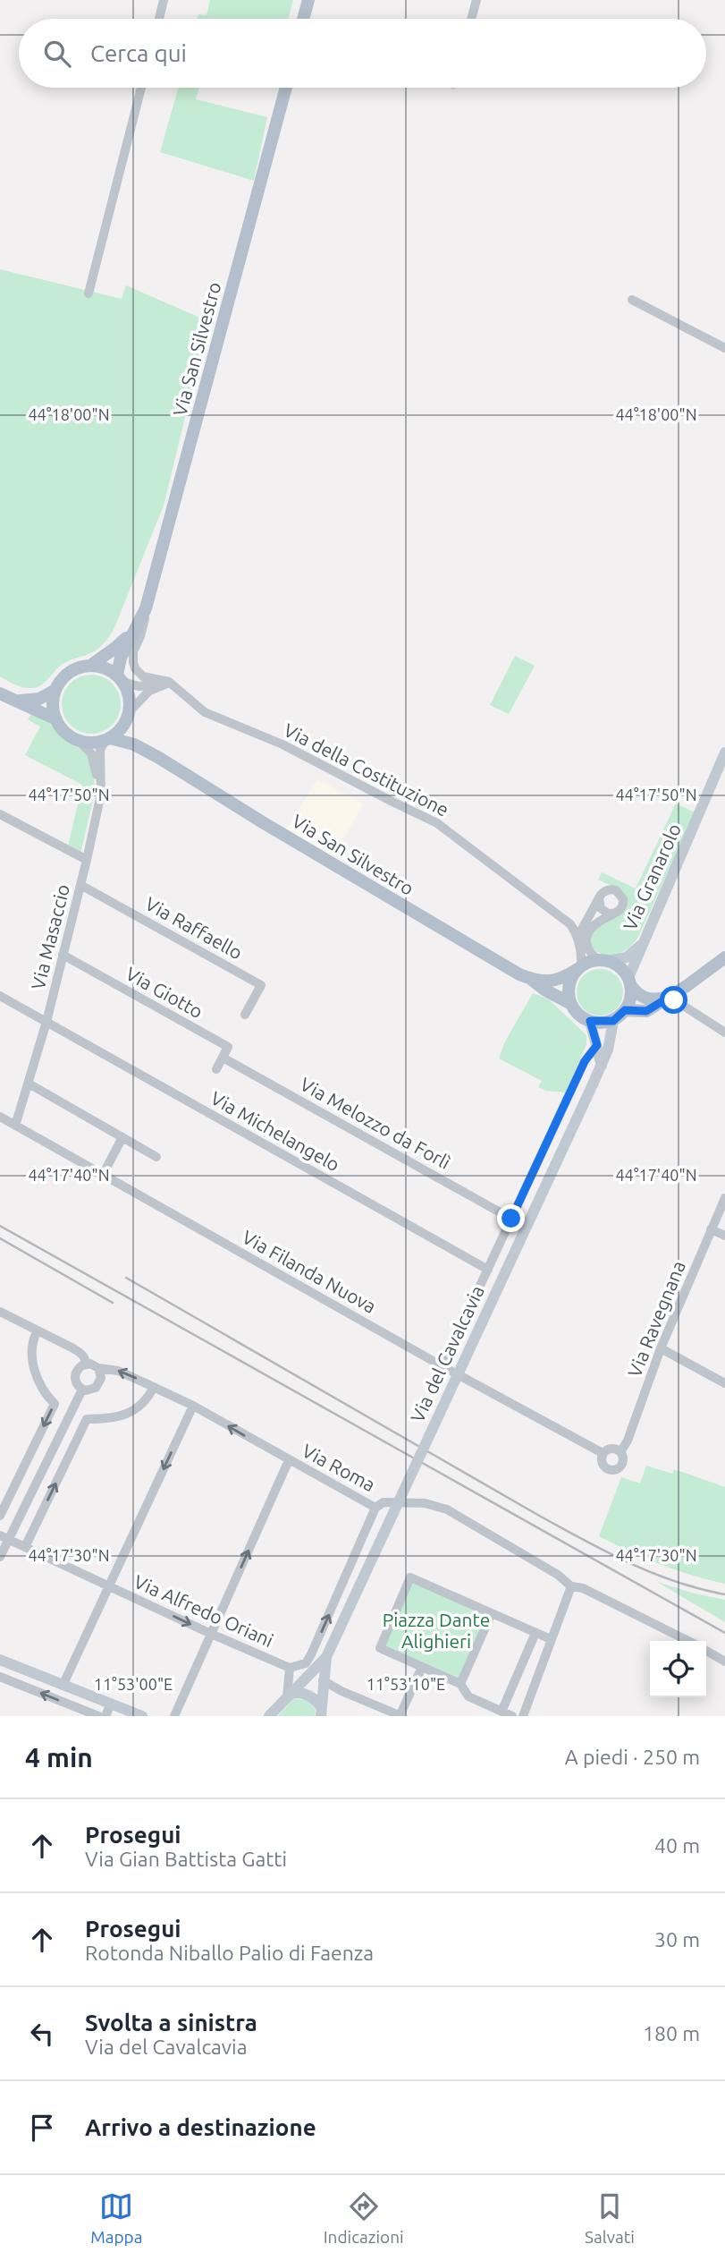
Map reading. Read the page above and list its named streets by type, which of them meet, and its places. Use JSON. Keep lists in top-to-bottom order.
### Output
{
  "streets": {
    "main road": ["Via San Silvestro", "Via Granarolo", "Via del Cavalcavia"],
    "street": [
      "Via della Costituzione",
      "Via Raffaello",
      "Via Masaccio",
      "Via Giotto",
      "Via Melozzo da Forlì",
      "Via Michelangelo",
      "Via Filanda Nuova",
      "Via Ravegnana",
      "Via Roma",
      "Via Alfredo Oriani"
    ]
  },
  "crossings": [
    ["Via San Silvestro", "Via della Costituzione"],
    ["Via San Silvestro", "Via Granarolo"],
    ["Via San Silvestro", "Via Masaccio"],
    ["Via San Silvestro", "Via del Cavalcavia"],
    ["Via della Costituzione", "Via Granarolo"],
    ["Via della Costituzione", "Via del Cavalcavia"],
    ["Via Granarolo", "Via del Cavalcavia"],
    ["Via Raffaello", "Via Masaccio"],
    ["Via Masaccio", "Via Giotto"],
    ["Via Masaccio", "Via Michelangelo"],
    ["Via Masaccio", "Via Filanda Nuova"],
    ["Via Giotto", "Via Melozzo da Forlì"],
    ["Via Melozzo da Forlì", "Via del Cavalcavia"],
    ["Via Michelangelo", "Via del Cavalcavia"],
    ["Via Filanda Nuova", "Via Ravegnana"],
    ["Via Filanda Nuova", "Via del Cavalcavia"],
    ["Via del Cavalcavia", "Via Alfredo Oriani"],
    ["Via Roma", "Via Alfredo Oriani"]
  ],
  "parks": ["Piazza Dante Alighieri"],
  "page": {
    "search": "Cerca qui",
    "heading": ["4 min", "A piedi · 250 m"],
    "list": [
      ["Prosegui", "Via Gian Battista Gatti", "40 m"],
      ["Prosegui", "Rotonda Niballo Palio di Faenza", "30 m"],
      ["Svolta a sinistra", "Via del Cavalcavia", "180 m"],
      "Arrivo a destinazione"
    ],
    "nav": ["Mappa", "Indicazioni", "Salvati"]
  },
  "coordinates": [
    "44°18'00\"N",
    "44°17'50\"N",
    "44°17'40\"N",
    "44°17'30\"N",
    "11°53'00\"E",
    "11°53'10\"E"
  ]
}
